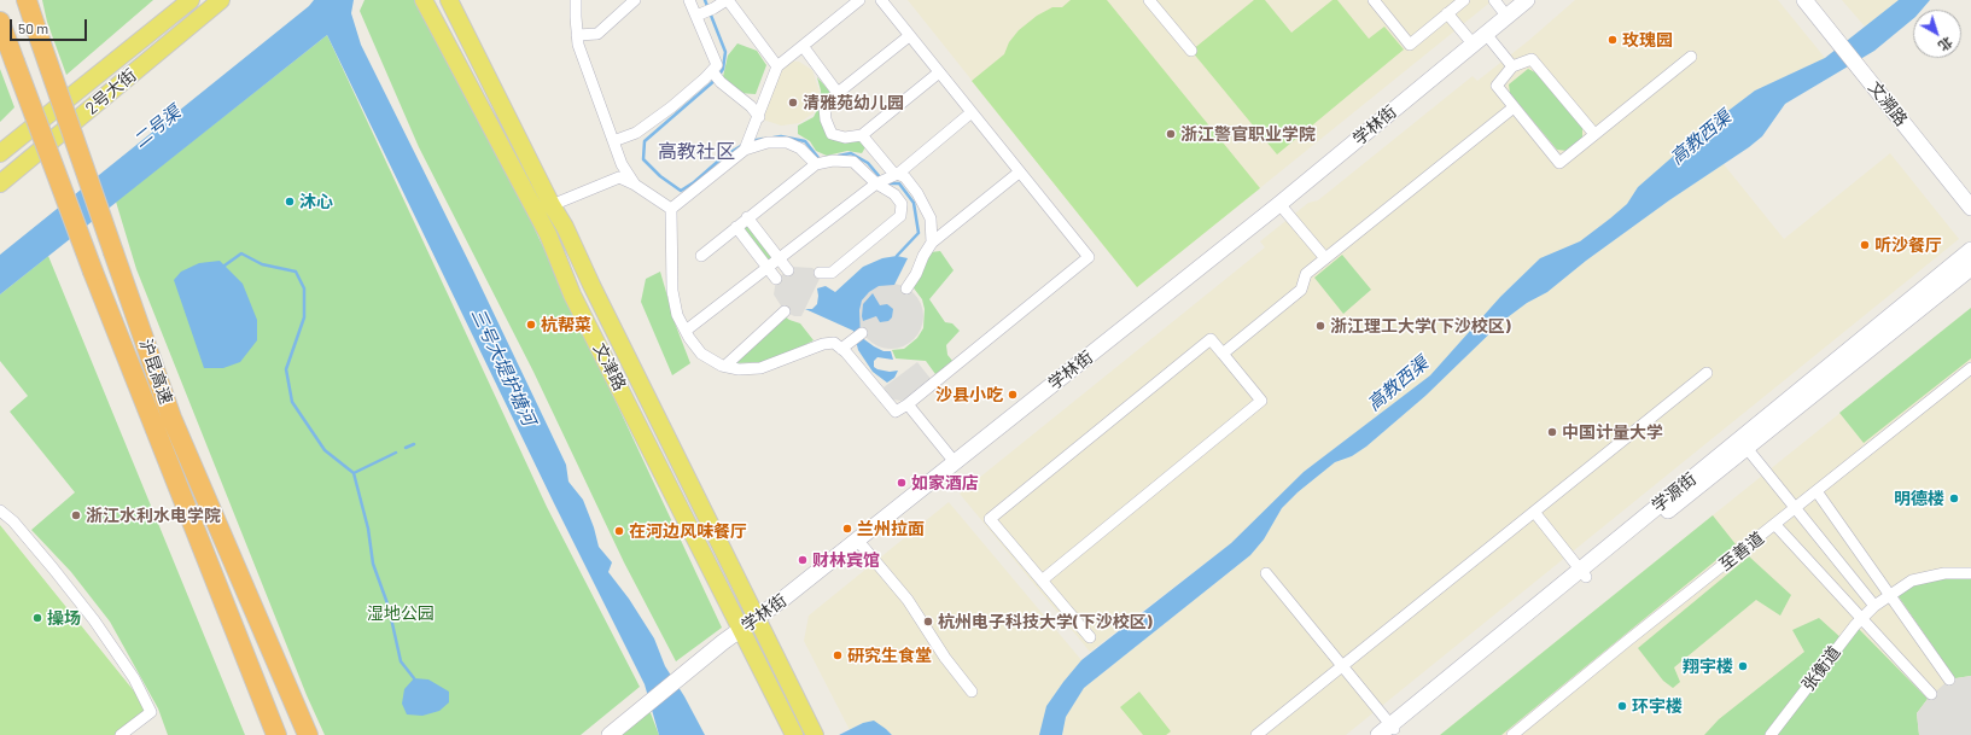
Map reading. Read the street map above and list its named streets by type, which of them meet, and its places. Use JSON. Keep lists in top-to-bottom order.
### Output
{
  "streets": {
    "highway": ["沪昆高速"],
    "main road": [
      "2号大街",
      "文溯路",
      "学林街",
      "文津路",
      "学源街"
    ],
    "street": ["至善道", "张衡道"]
  },
  "crossings": [
    ["学林街", "文津路"]
  ],
  "districts": ["高教社区"],
  "water": ["二号渠", "高教西渠", "三号大堤护塘河"],
  "parks": ["湿地公园"],
  "places": [
    "玫瑰园",
    "清雅苑幼儿园",
    "浙江警官职业学院",
    "沐心",
    "听沙餐厅",
    "杭帮菜",
    "浙江理工大学(下沙校区)",
    "沙县小吃",
    "中国计量大学",
    "如家酒店",
    "明德楼",
    "浙江水利水电学院",
    "兰州拉面",
    "在河边风味餐厅",
    "财林宾馆",
    "操场",
    "杭州电子科技大学(下沙校区)",
    "研究生食堂",
    "翔宇楼",
    "环宇楼"
  ],
  "scale_bar": "50 m",
  "north": "bottom right"
}
